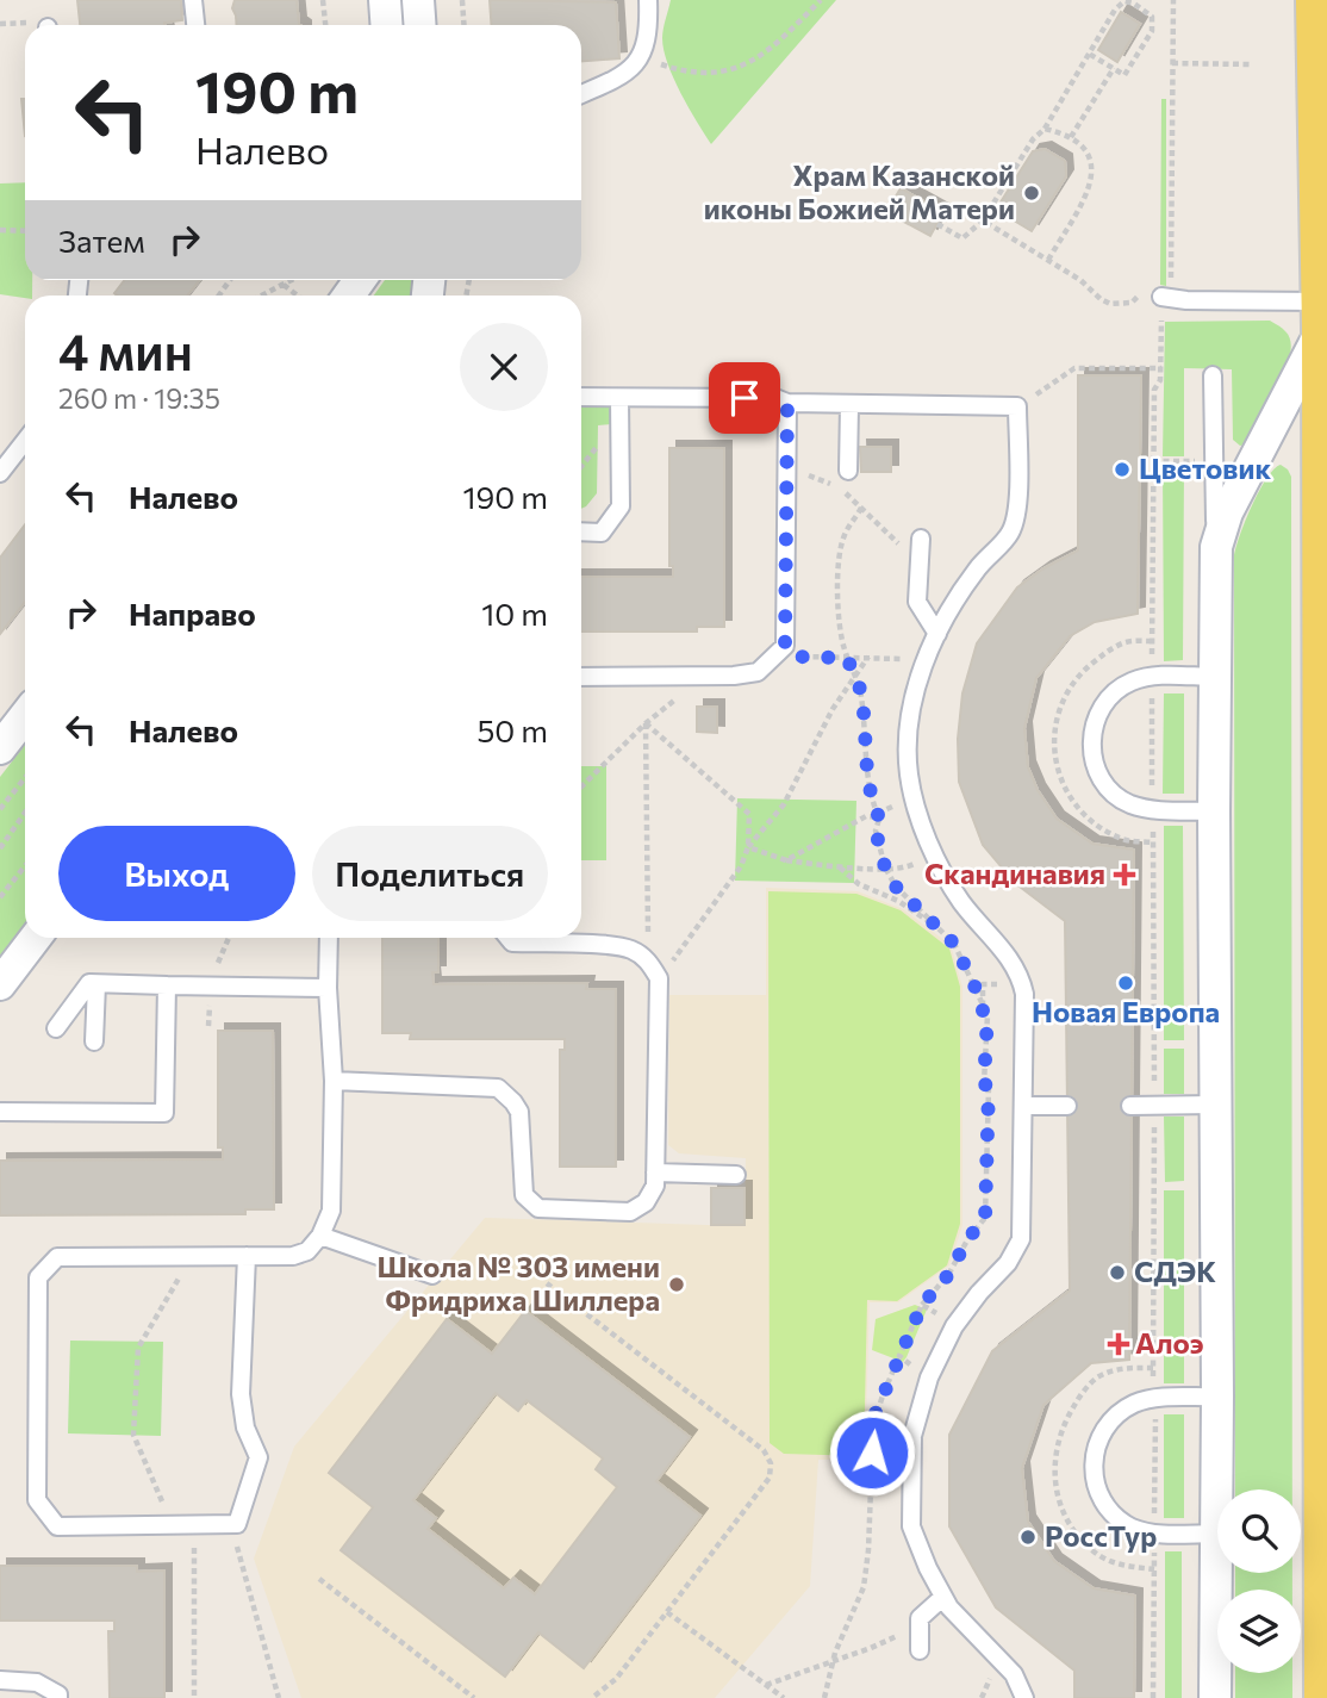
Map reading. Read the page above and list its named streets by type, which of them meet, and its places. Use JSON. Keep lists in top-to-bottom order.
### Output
{
  "places": {
    "other": [
      "Храм Казанской иконы Божией Матери",
      "Цветовик",
      "Новая Европа",
      "СДЭК",
      "Школа № 303 имени Фридриха Шиллера",
      "РоссТур"
    ],
    "health": ["Скандинавия", "Алоэ"]
  },
  "page": {
    "turn": ["190 m", "Налево"],
    "then": "Затем",
    "heading": ["4 мин", "260 m · 19:35"],
    "list": [
      {
        "name": "Налево",
        "value": "190 m"
      },
      {
        "name": "Направо",
        "value": "10 m"
      },
      {
        "name": "Налево",
        "value": "50 m"
      }
    ],
    "buttons": ["Выход", "Поделиться"]
  }
}
